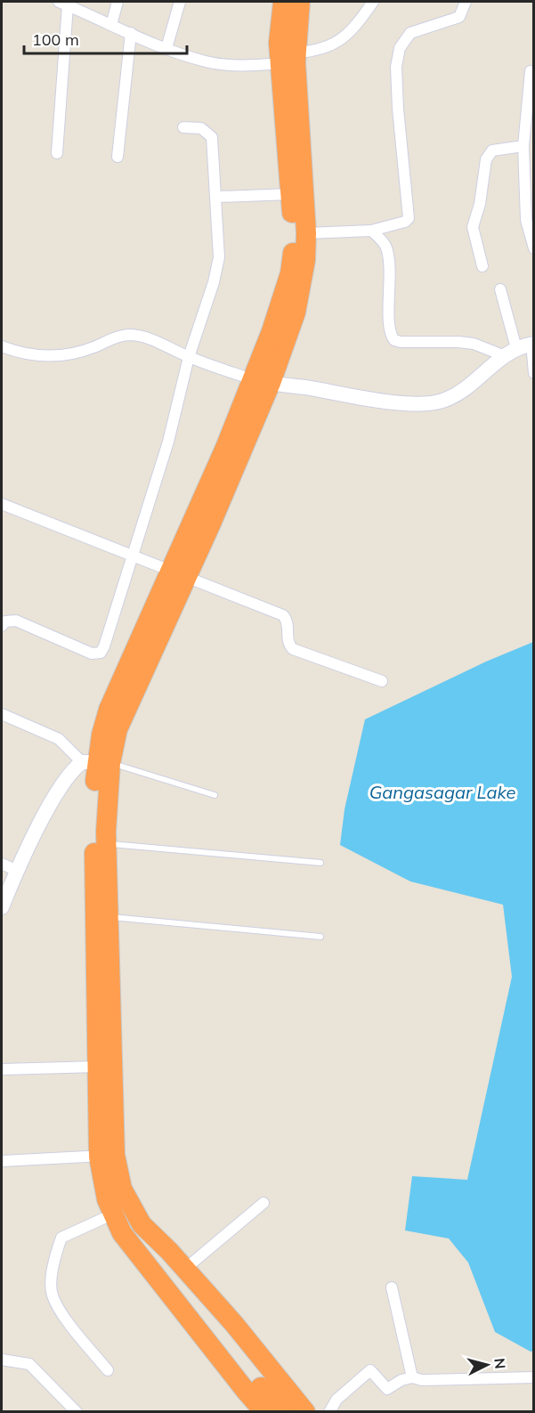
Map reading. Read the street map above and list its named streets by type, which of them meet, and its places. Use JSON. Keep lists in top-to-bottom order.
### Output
{
  "water": ["Gangasagar Lake"],
  "scale_bar": "100 m",
  "north": "right"
}
